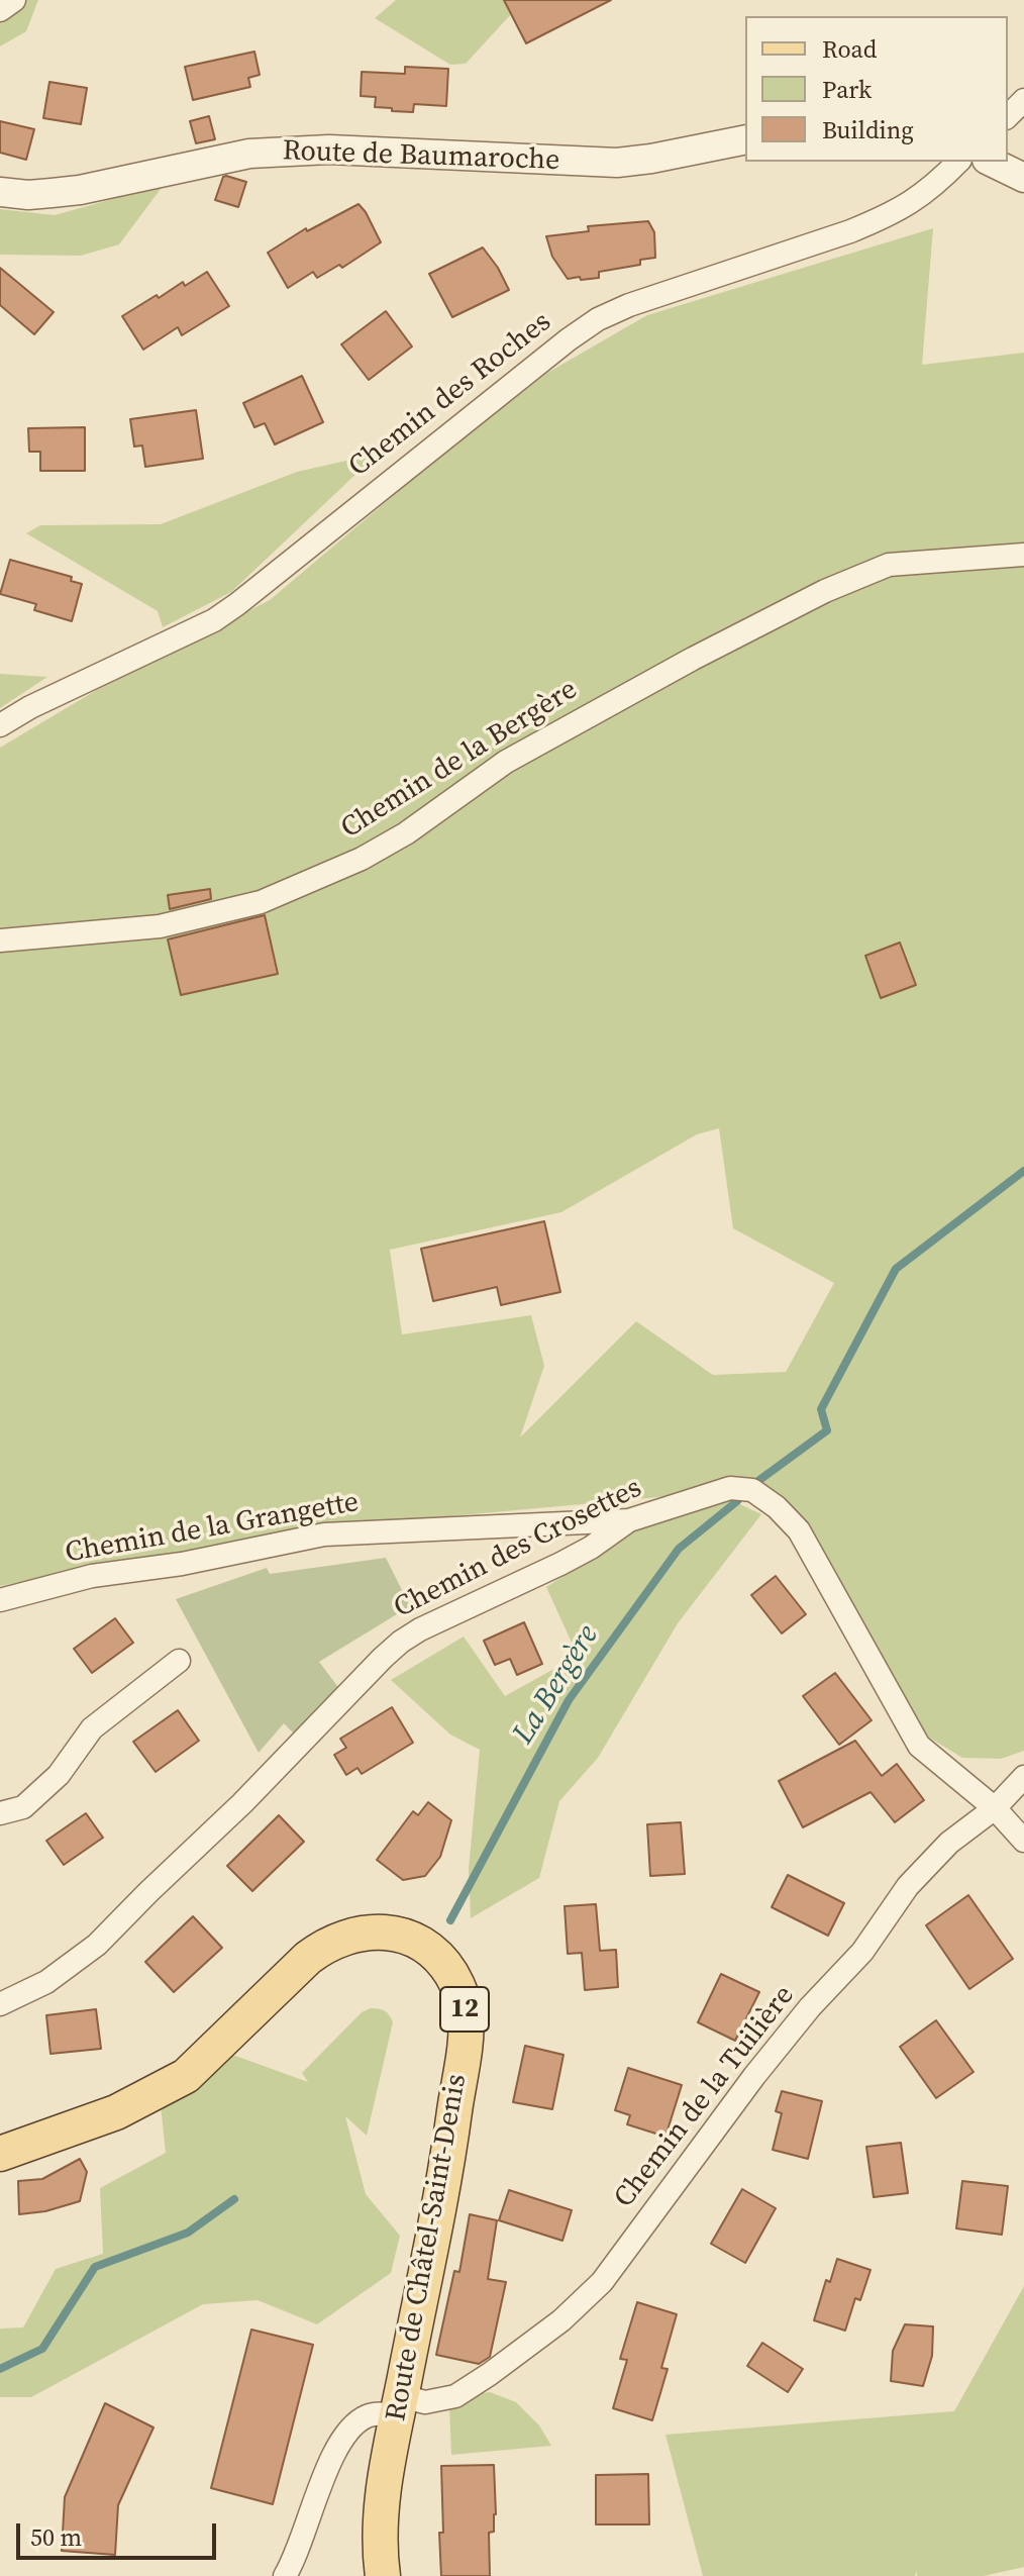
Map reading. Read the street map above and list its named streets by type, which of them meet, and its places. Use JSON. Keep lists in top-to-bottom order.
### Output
{
  "streets": {
    "main road": ["12", "Route de Châtel-Saint-Denis"],
    "street": [
      "Route de Baumaroche",
      "Chemin des Roches",
      "Chemin de la Bergère",
      "Chemin de la Grangette",
      "Chemin des Crosettes",
      "Chemin de la Tuilière"
    ]
  },
  "crossings": [
    ["Chemin de la Grangette", "Chemin des Crosettes"],
    ["Chemin des Crosettes", "Chemin de la Tuilière"],
    ["Chemin de la Tuilière", "Route de Châtel-Saint-Denis"]
  ],
  "water": ["La Bergère"],
  "legend": ["Road", "Park", "Building"],
  "scale_bar": "50 m"
}
